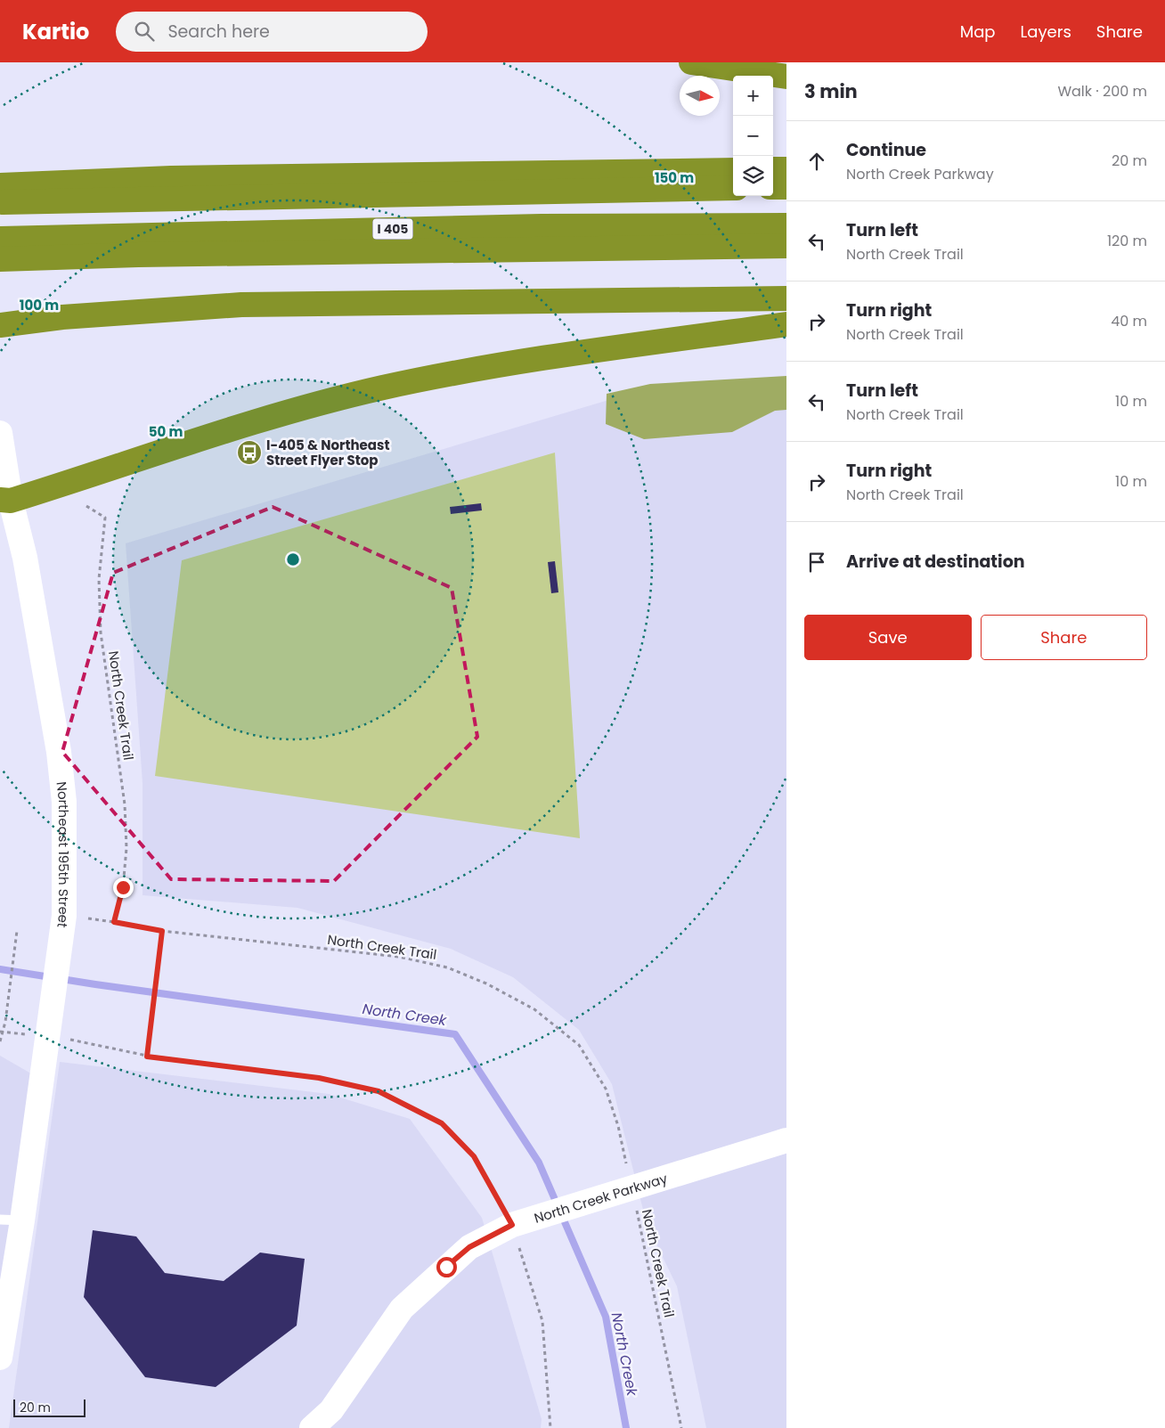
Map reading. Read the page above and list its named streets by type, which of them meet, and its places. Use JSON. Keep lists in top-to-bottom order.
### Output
{
  "streets": {
    "highway": ["I 405"],
    "main road": ["Northeast 195th Street", "North Creek Parkway"],
    "path": ["North Creek Trail"]
  },
  "crossings": [
    ["North Creek Trail", "North Creek Parkway"]
  ],
  "water": ["North Creek"],
  "places": {
    "bus stop": ["I-405 & Northeast Street Flyer Stop"]
  },
  "scale_bar": "20 m",
  "north": "right",
  "page": {
    "header": "Kartio",
    "search": "Search here",
    "nav": ["Map", "Layers", "Share"],
    "heading": ["3 min", "Walk · 200 m"],
    "map_buttons": ["+", "−"],
    "list": [
      ["Continue", "North Creek Parkway", "20 m"],
      ["Turn left", "North Creek Trail", "120 m"],
      ["Turn right", "North Creek Trail", "40 m"],
      ["Turn left", "North Creek Trail", "10 m"],
      ["Turn right", "North Creek Trail", "10 m"],
      "Arrive at destination"
    ],
    "buttons": ["Save", "Share"],
    "scale": "20 m"
  },
  "rings": ["150 m", "100 m", "50 m"]
}
